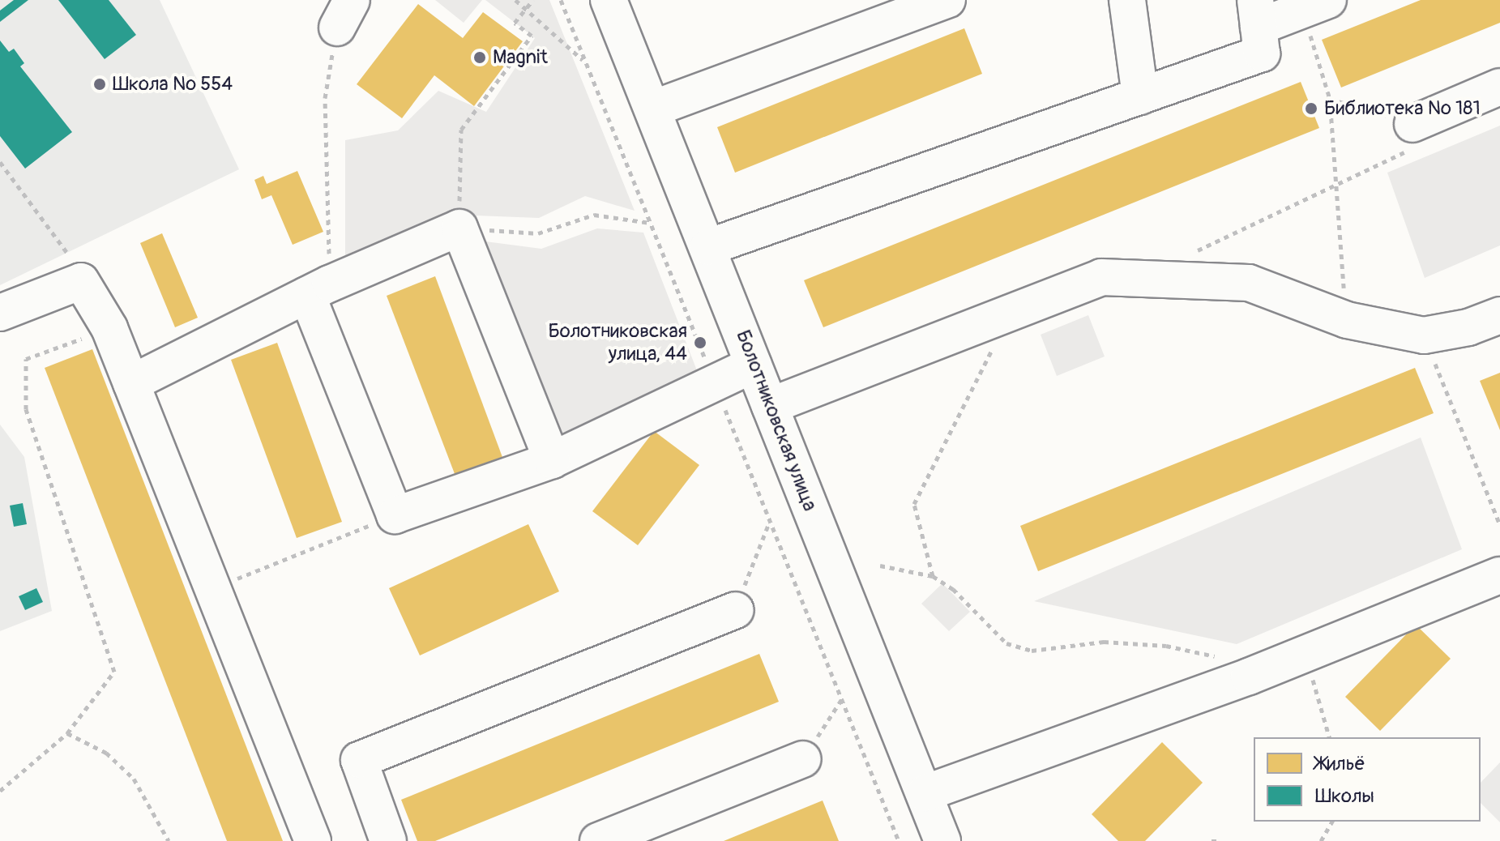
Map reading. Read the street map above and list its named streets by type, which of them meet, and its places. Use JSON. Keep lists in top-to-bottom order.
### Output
{
  "streets": {
    "street": ["Болотниковская улица"]
  },
  "places": [
    "Magnit",
    "Школа № 554",
    "Библиотека № 181",
    "Болотниковская улица, 44"
  ],
  "legend": ["Жильё", "Школы"]
}
